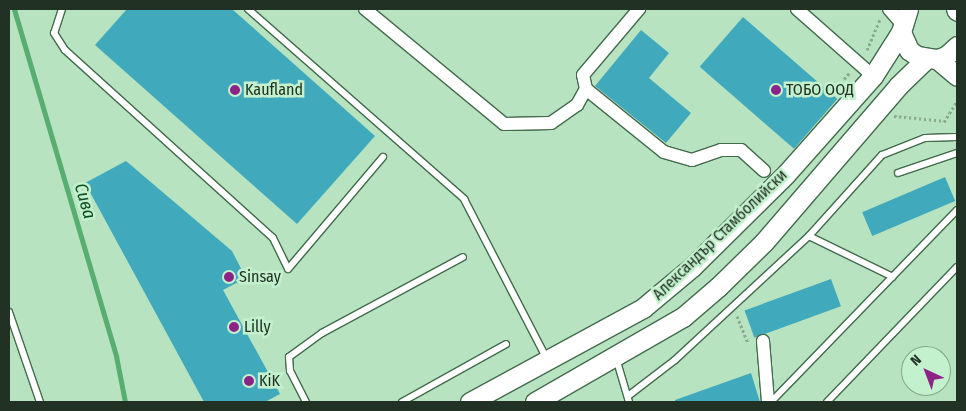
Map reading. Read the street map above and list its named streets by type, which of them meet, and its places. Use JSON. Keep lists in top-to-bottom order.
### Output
{
  "streets": {
    "main road": ["Александър Стамболийски"]
  },
  "water": ["Сива"],
  "places": [
    "Kaufland",
    "ТОБО ООД",
    "Sinsay",
    "Lilly",
    "KiK"
  ],
  "north": "top left"
}
